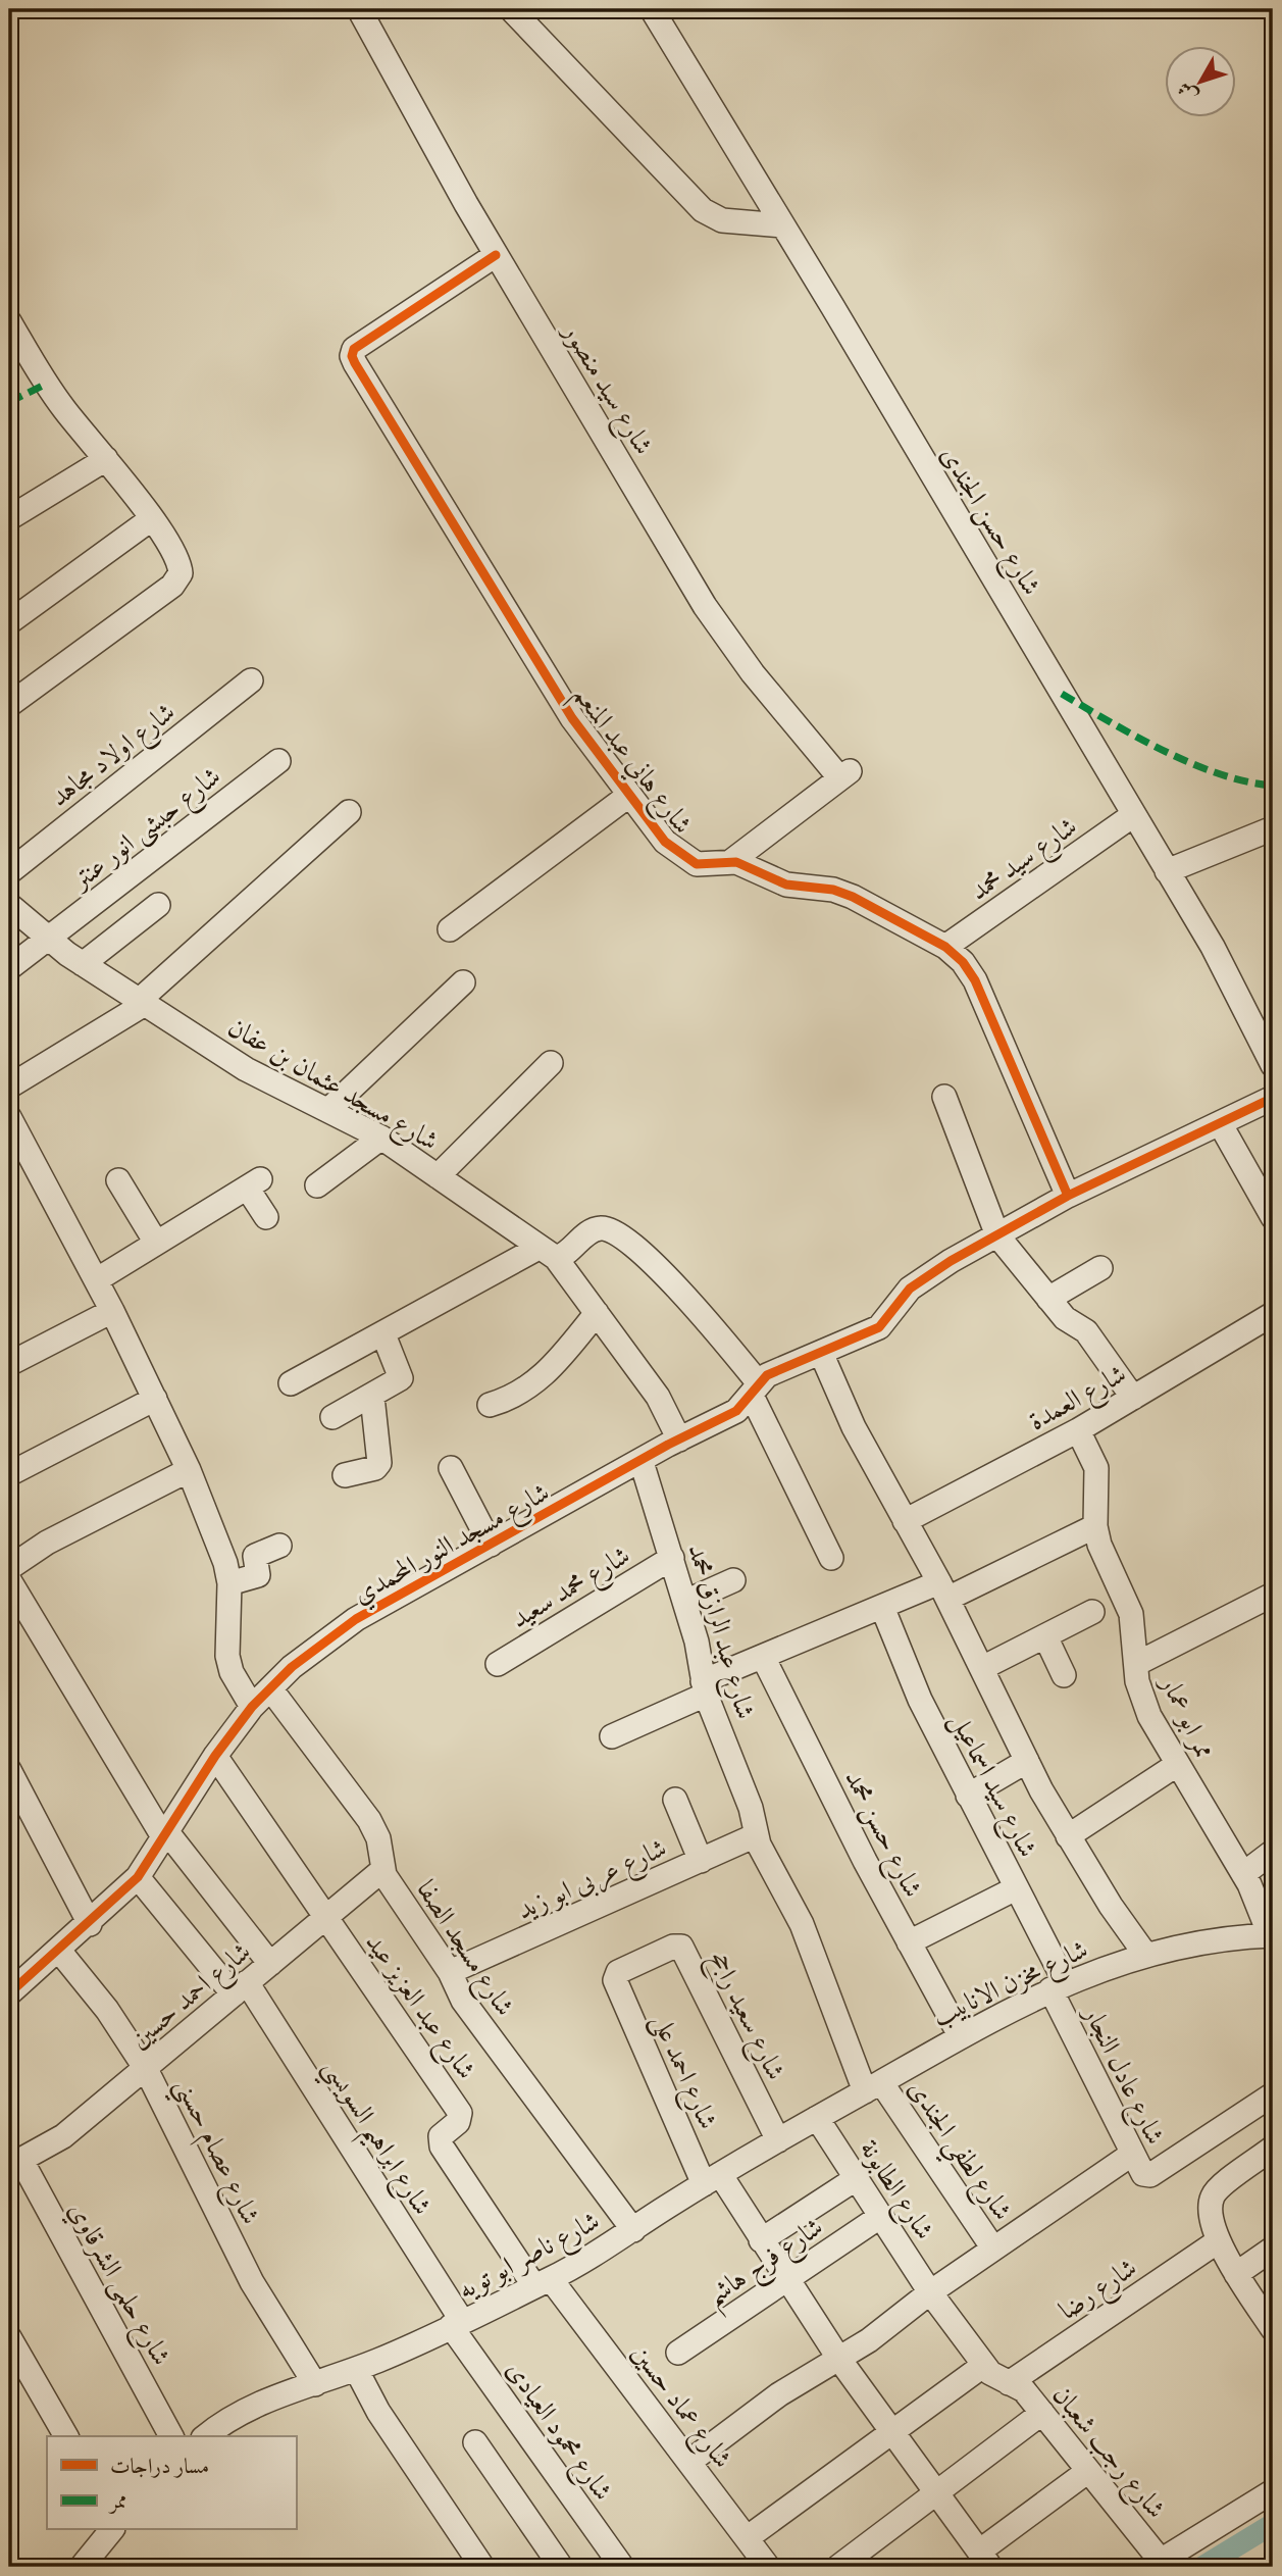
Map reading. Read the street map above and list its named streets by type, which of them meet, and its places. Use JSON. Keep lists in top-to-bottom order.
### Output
{
  "streets": {
    "street": [
      "شارع سيد منصور",
      "شارع حسن الجندى",
      "شارع اولاد مجاهد",
      "شارع هاني عبد المنعم",
      "شارع حبشى انور عنتر",
      "شارع سيد محمد",
      "شارع مسجد عثمان بن عفان",
      "شارع العمدة",
      "شارع مسجد النور المحمدي",
      "شارع محمد سعيد",
      "شارع عبد الرازق محمد",
      "ممر ابو عمار",
      "شارع سيد اسماعيل",
      "شارع حسن محمد",
      "شارع عربى ابو زيد",
      "شارع مسجد الصفا",
      "شارع مخزن الانابيب",
      "شارع احمد حسين",
      "شارع عبد العزيز عيد",
      "شارع سعيد راجح",
      "شارع احمد على",
      "شارع عادل النجار",
      "شارع ابراهيم السويسي",
      "شارع لطفي الجندى",
      "شارع عصام حسني",
      "شارع الطابونة",
      "شارع ناصر ابو تويه",
      "شارع فرج هاشم",
      "شارع حلمى الشرقاوي",
      "شارع رضا",
      "شارع عماد حسين",
      "شارع محمود العيادى",
      "شارع رجب شعبان"
    ]
  },
  "crossings": [
    ["شارع سيد منصور", "شارع هاني عبد المنعم"],
    ["شارع حسن الجندى", "شارع سيد محمد"],
    ["شارع هاني عبد المنعم", "شارع سيد محمد"],
    ["شارع هاني عبد المنعم", "شارع مسجد النور المحمدي"],
    ["شارع حبشى انور عنتر", "شارع مسجد عثمان بن عفان"],
    ["شارع مسجد عثمان بن عفان", "شارع مسجد النور المحمدي"],
    ["شارع العمدة", "ممر ابو عمار"],
    ["شارع مسجد النور المحمدي", "شارع عبد الرازق محمد"],
    ["شارع مسجد النور المحمدي", "شارع مسجد الصفا"],
    ["شارع مسجد النور المحمدي", "شارع عبد العزيز عيد"],
    ["شارع مسجد النور المحمدي", "شارع ابراهيم السويسي"],
    ["شارع مسجد النور المحمدي", "شارع عصام حسني"],
    ["شارع محمد سعيد", "شارع عبد الرازق محمد"],
    ["شارع عبد الرازق محمد", "شارع عربى ابو زيد"],
    ["شارع عبد الرازق محمد", "شارع مخزن الانابيب"],
    ["شارع عبد الرازق محمد", "شارع لطفي الجندى"],
    ["شارع عبد الرازق محمد", "شارع ناصر ابو تويه"],
    ["ممر ابو عمار", "شارع مخزن الانابيب"],
    ["شارع سيد اسماعيل", "شارع مخزن الانابيب"],
    ["شارع سيد اسماعيل", "شارع عادل النجار"],
    ["شارع حسن محمد", "شارع مخزن الانابيب"],
    ["شارع عربى ابو زيد", "شارع مسجد الصفا"],
    ["شارع مسجد الصفا", "شارع احمد حسين"],
    ["شارع مسجد الصفا", "شارع ناصر ابو تويه"],
    ["شارع مخزن الانابيب", "شارع عادل النجار"],
    ["شارع مخزن الانابيب", "شارع لطفي الجندى"],
    ["شارع مخزن الانابيب", "شارع ناصر ابو تويه"],
    ["شارع احمد حسين", "شارع عبد العزيز عيد"],
    ["شارع احمد حسين", "شارع ابراهيم السويسي"],
    ["شارع احمد حسين", "شارع عصام حسني"],
    ["شارع احمد حسين", "شارع حلمى الشرقاوي"],
    ["شارع عبد العزيز عيد", "شارع ناصر ابو تويه"],
    ["شارع عبد العزيز عيد", "شارع عماد حسين"],
    ["شارع سعيد راجح", "شارع احمد على"],
    ["شارع سعيد راجح", "شارع ناصر ابو تويه"],
    ["شارع احمد على", "شارع ناصر ابو تويه"],
    ["شارع احمد على", "شارع فرج هاشم"],
    ["شارع ابراهيم السويسي", "شارع ناصر ابو تويه"],
    ["شارع ابراهيم السويسي", "شارع محمود العيادى"],
    ["شارع لطفي الجندى", "شارع ناصر ابو تويه"],
    ["شارع عصام حسني", "شارع ناصر ابو تويه"],
    ["شارع الطابونة", "شارع ناصر ابو تويه"],
    ["شارع الطابونة", "شارع فرج هاشم"],
    ["شارع الطابونة", "شارع رجب شعبان"],
    ["شارع ناصر ابو تويه", "شارع عماد حسين"],
    ["شارع ناصر ابو تويه", "شارع محمود العيادى"],
    ["شارع رضا", "شارع رجب شعبان"]
  ],
  "legend": ["مسار دراجات", "ممر"],
  "north": "bottom left"
}
